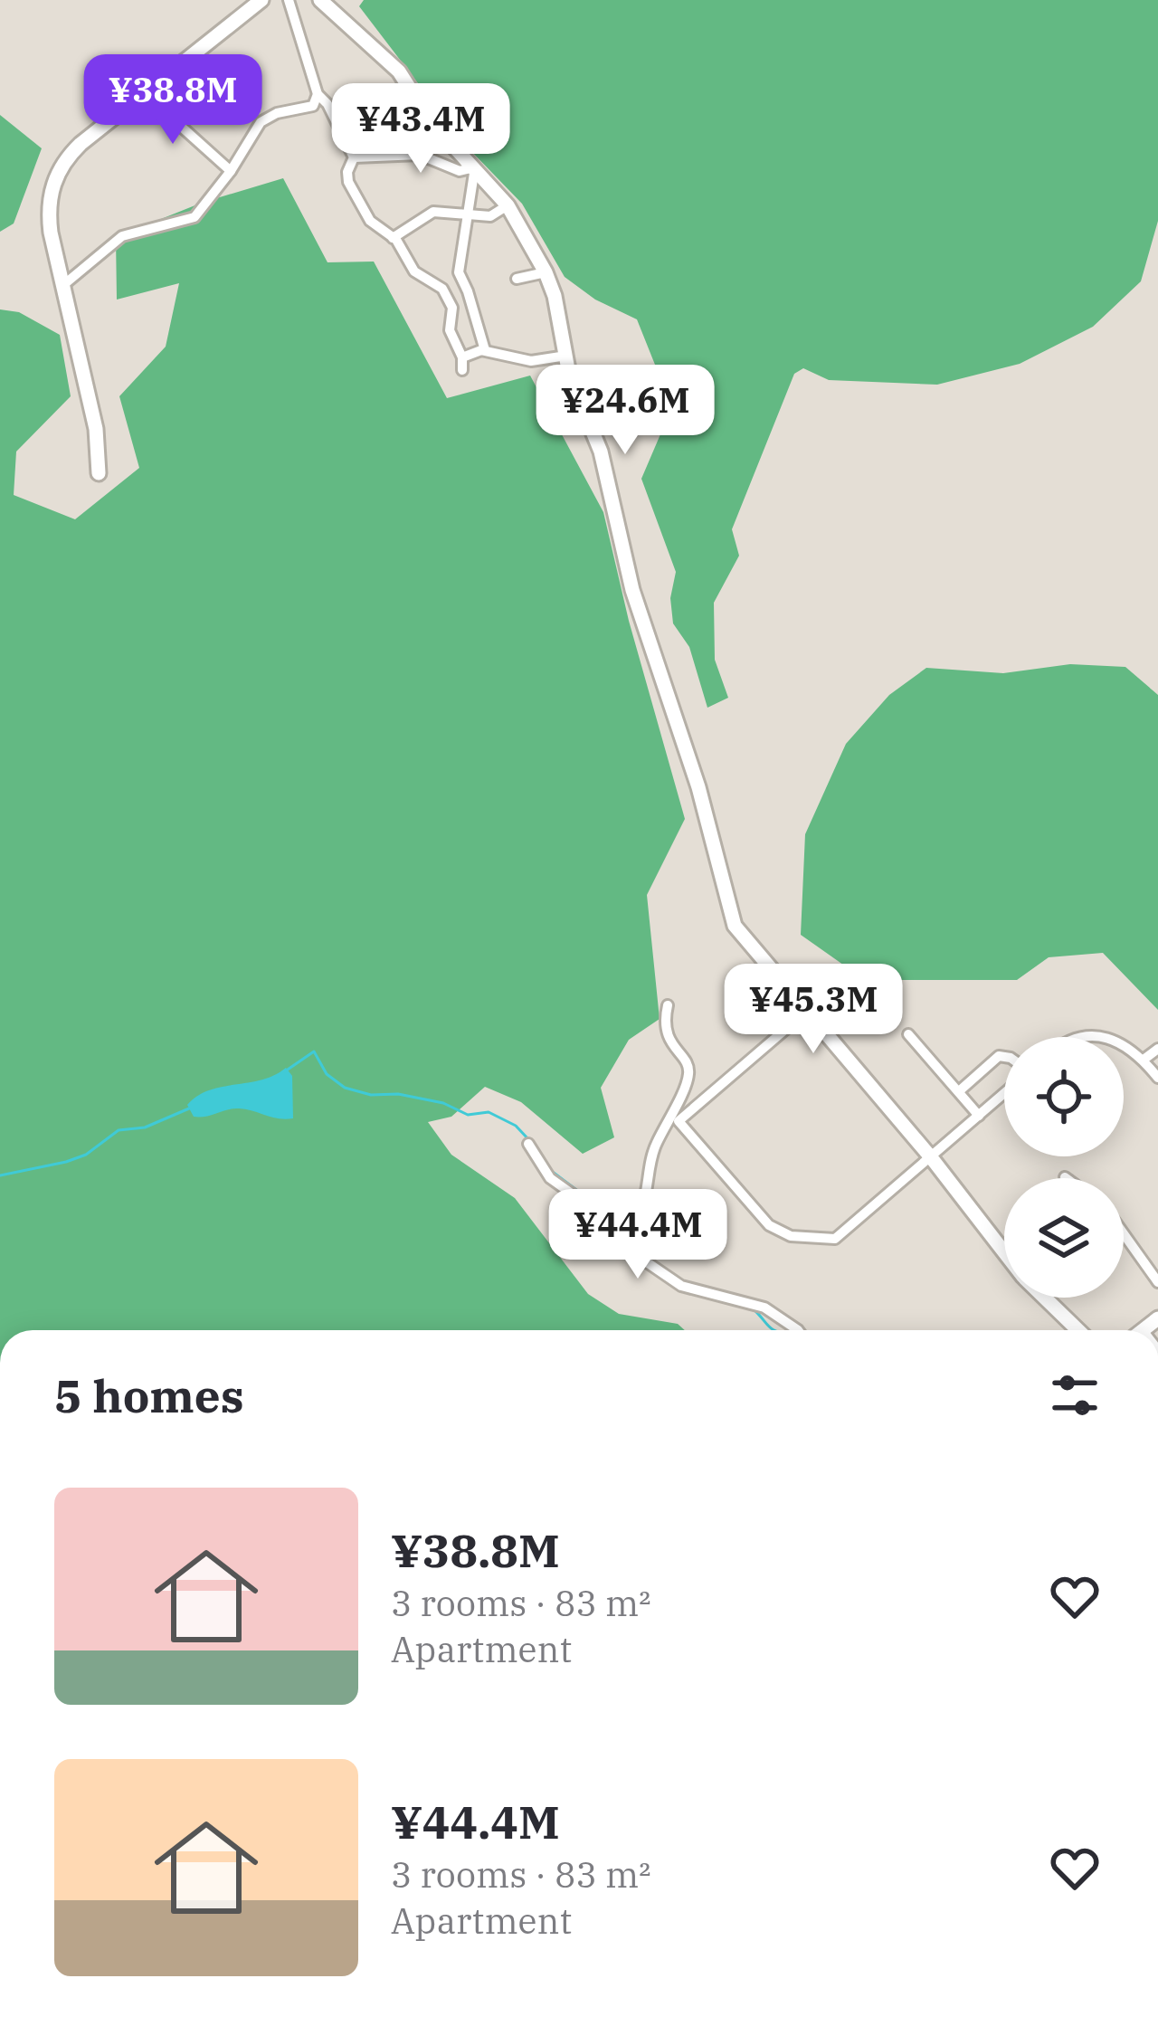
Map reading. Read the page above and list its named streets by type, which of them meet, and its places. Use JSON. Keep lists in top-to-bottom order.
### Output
{
  "page": {
    "price": [
      "¥38.8M",
      "¥43.4M",
      "¥24.6M",
      "¥45.3M",
      "¥44.4M"
    ],
    "heading": "5 homes",
    "list": [
      {
        "name": "¥38.8M",
        "note": "3 rooms · 83 m² · Apartment"
      },
      {
        "name": "¥44.4M",
        "note": "3 rooms · 83 m² · Apartment"
      }
    ]
  }
}
